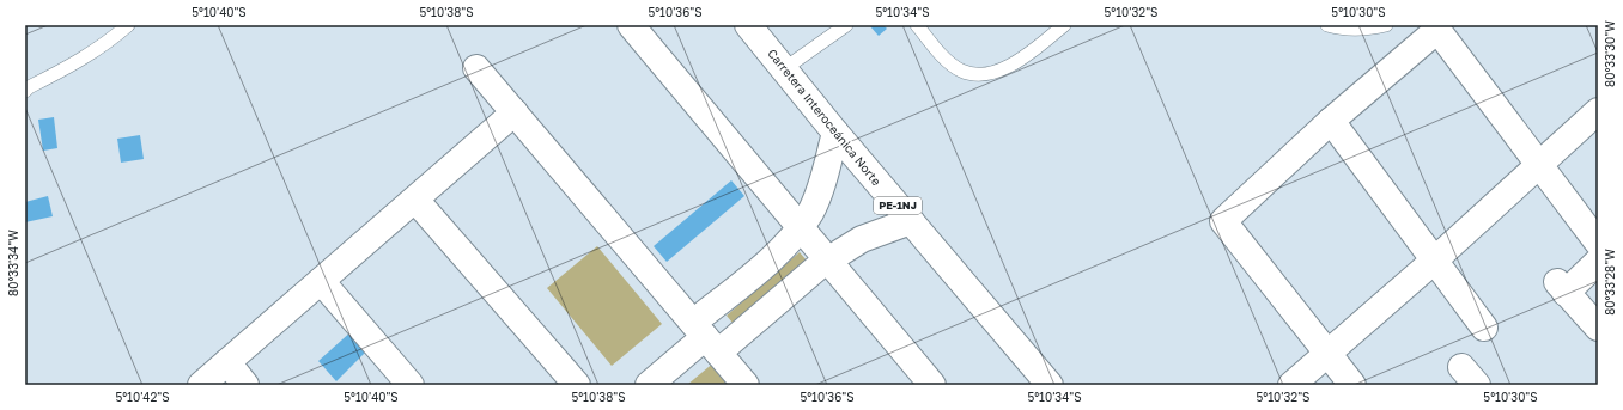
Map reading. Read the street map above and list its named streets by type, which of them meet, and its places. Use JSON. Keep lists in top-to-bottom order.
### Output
{
  "streets": {
    "main road": ["Carretera Interoceánica Norte", "PE-1NJ"]
  },
  "coordinates": [
    "5°10'40\"S",
    "5°10'38\"S",
    "5°10'36\"S",
    "5°10'34\"S",
    "5°10'32\"S",
    "5°10'30\"S",
    "80°33'30\"W",
    "80°33'34\"W",
    "80°33'28\"W",
    "5°10'42\"S"
  ]
}
